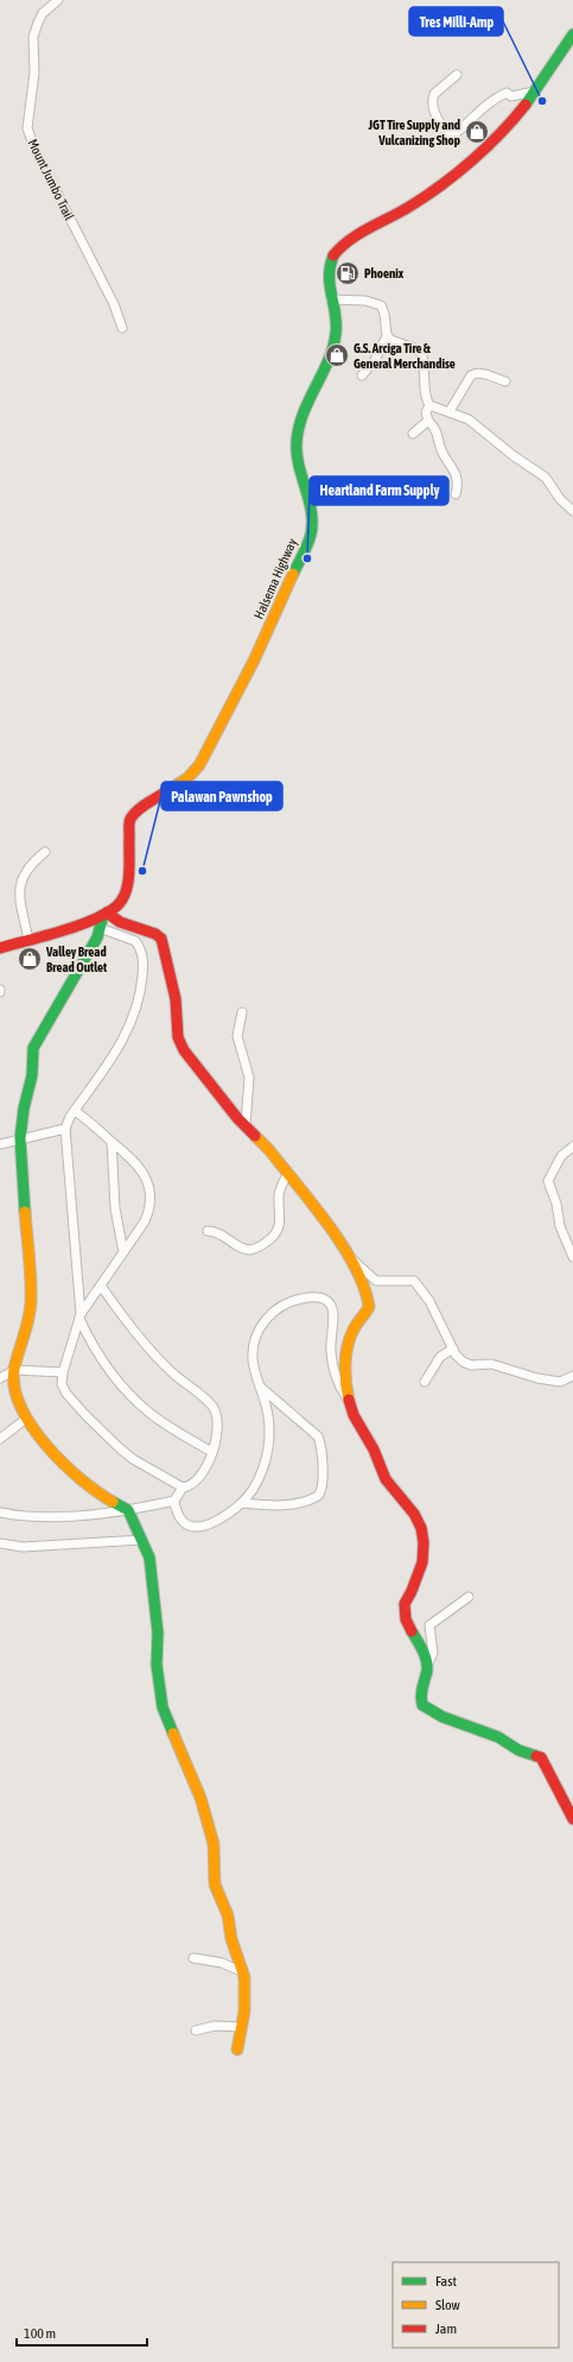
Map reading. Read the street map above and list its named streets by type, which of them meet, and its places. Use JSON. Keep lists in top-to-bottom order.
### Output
{
  "streets": {
    "main road": ["Halsema Highway"],
    "street": ["Mount Jumbo Trail"]
  },
  "places": {
    "other": ["Tres Milli-Amp", "Heartland Farm Supply", "Palawan Pawnshop"],
    "shop": ["JGT Tire Supply and Vulcanizing Shop", "G.S. Arciga Tire & General Merchandise", "Valley Bread Bread Outlet"],
    "fuel station": ["Phoenix"]
  },
  "legend": ["Fast", "Slow", "Jam"],
  "scale_bar": "100 m"
}
